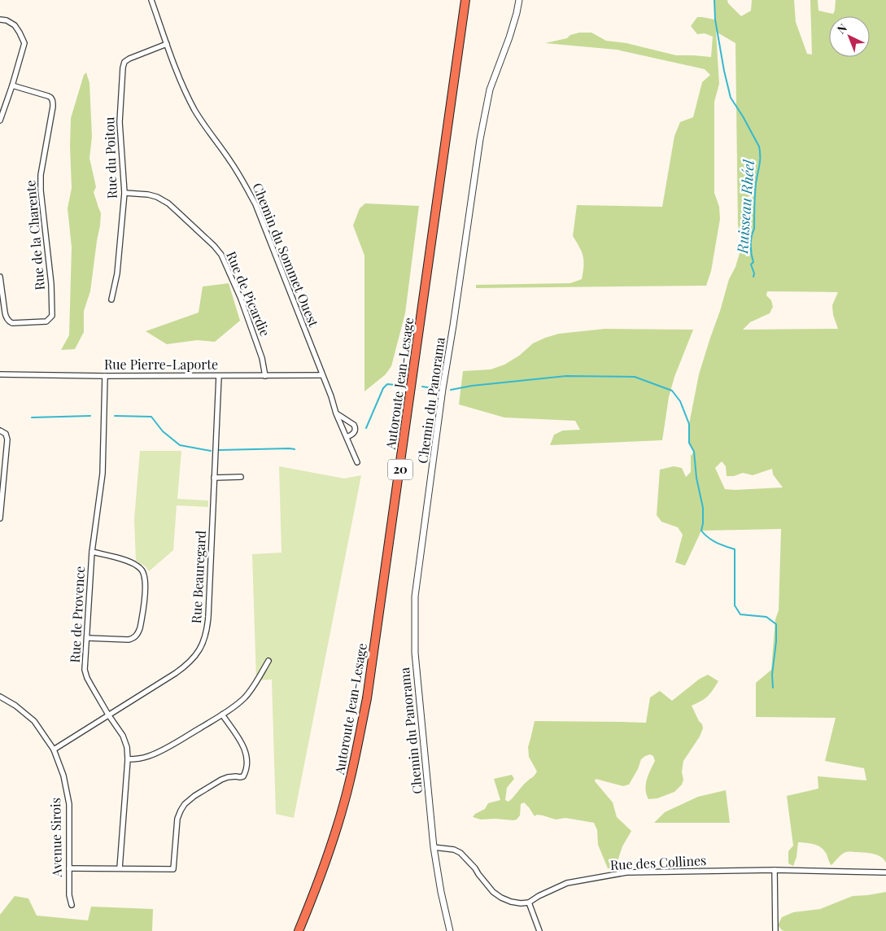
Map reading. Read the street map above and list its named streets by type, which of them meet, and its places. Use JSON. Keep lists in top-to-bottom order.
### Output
{
  "streets": {
    "highway": ["Autoroute Jean-Lesage", "20"],
    "street": [
      "Rue du Poitou",
      "Rue de la Charente",
      "Chemin du Sommet Ouest",
      "Rue de Picardie",
      "Rue Pierre-Laporte",
      "Chemin du Panorama",
      "Rue Beauregard",
      "Rue de Provence",
      "Avenue Sirois",
      "Rue des Collines"
    ]
  },
  "crossings": [
    ["Rue du Poitou", "Chemin du Sommet Ouest"],
    ["Rue du Poitou", "Rue de Picardie"],
    ["Chemin du Sommet Ouest", "Rue Pierre-Laporte"],
    ["Rue de Picardie", "Rue Pierre-Laporte"],
    ["Rue Pierre-Laporte", "Rue Beauregard"],
    ["Rue Pierre-Laporte", "Rue de Provence"],
    ["Rue Beauregard", "Rue de Provence"],
    ["Rue Beauregard", "Avenue Sirois"]
  ],
  "water": ["Ruisseau Rhéel"],
  "north": "top left"
}
